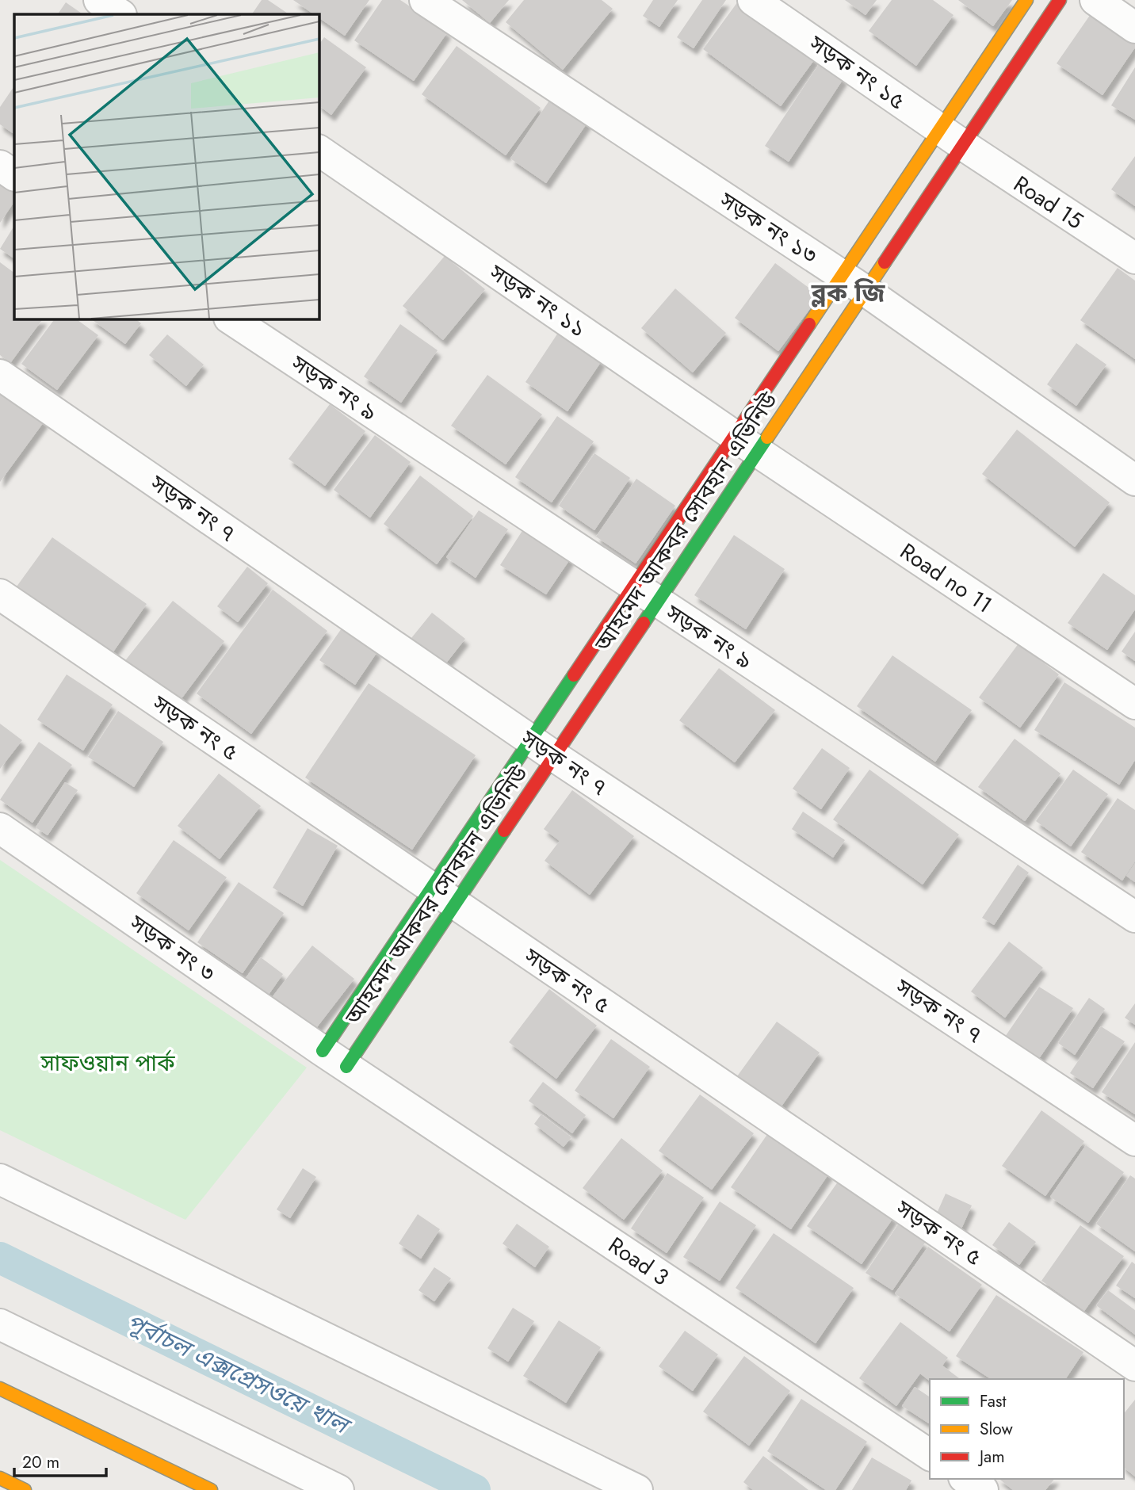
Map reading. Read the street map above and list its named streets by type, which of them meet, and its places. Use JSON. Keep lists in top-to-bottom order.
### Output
{
  "streets": {
    "main road": ["আহমেদ আকবর সোবহান এভিনিউ"],
    "street": [
      "সড়ক নং ১৫",
      "Road 15",
      "সড়ক নং ১৩",
      "সড়ক নং ১১",
      "সড়ক নং ৯",
      "সড়ক নং ৭",
      "Road no 11",
      "সড়ক নং ৫",
      "সড়ক নং ৩",
      "Road 3"
    ]
  },
  "crossings": [
    ["সড়ক নং ১৫", "Road 15"],
    ["সড়ক নং ১৫", "আহমেদ আকবর সোবহান এভিনিউ"],
    ["Road 15", "আহমেদ আকবর সোবহান এভিনিউ"],
    ["সড়ক নং ১৩", "আহমেদ আকবর সোবহান এভিনিউ"],
    ["সড়ক নং ১১", "আহমেদ আকবর সোবহান এভিনিউ"],
    ["সড়ক নং ১১", "Road no 11"],
    ["সড়ক নং ৯", "আহমেদ আকবর সোবহান এভিনিউ"],
    ["সড়ক নং ৭", "আহমেদ আকবর সোবহান এভিনিউ"],
    ["আহমেদ আকবর সোবহান এভিনিউ", "Road no 11"],
    ["আহমেদ আকবর সোবহান এভিনিউ", "সড়ক নং ৫"],
    ["আহমেদ আকবর সোবহান এভিনিউ", "সড়ক নং ৩"],
    ["আহমেদ আকবর সোবহান এভিনিউ", "Road 3"],
    ["সড়ক নং ৩", "Road 3"]
  ],
  "districts": ["ব্লক জি"],
  "water": ["পূর্বাচল এক্সপ্রেসওয়ে খাল"],
  "parks": ["সাফওয়ান পার্ক"],
  "legend": ["Fast", "Slow", "Jam"],
  "scale_bar": "20 m"
}
